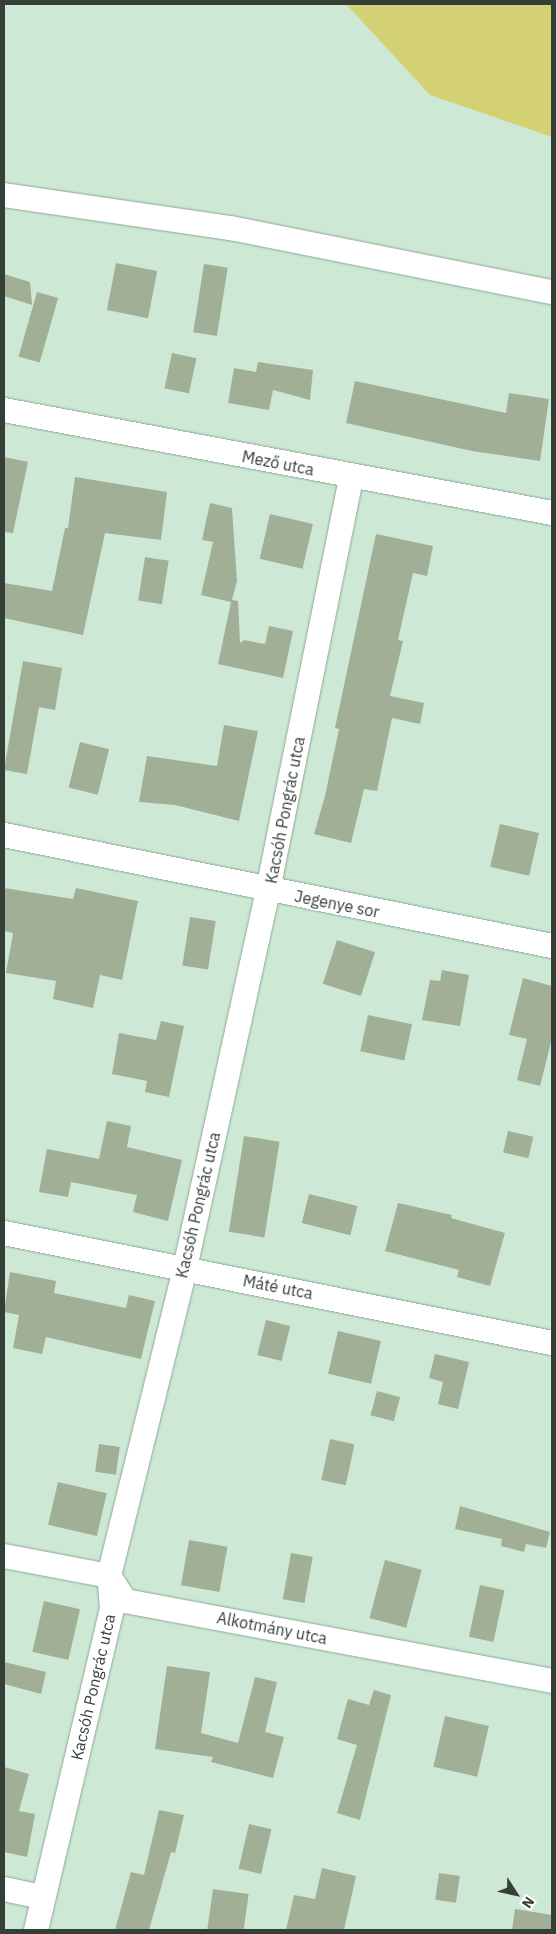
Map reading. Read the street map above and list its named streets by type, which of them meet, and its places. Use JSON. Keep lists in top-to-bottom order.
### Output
{
  "streets": {
    "street": [
      "Mező utca",
      "Kacsóh Pongrác utca",
      "Jegenye sor",
      "Máté utca",
      "Alkotmány utca"
    ]
  },
  "crossings": [
    ["Mező utca", "Kacsóh Pongrác utca"],
    ["Kacsóh Pongrác utca", "Jegenye sor"],
    ["Kacsóh Pongrác utca", "Máté utca"],
    ["Kacsóh Pongrác utca", "Alkotmány utca"]
  ],
  "north": "bottom right"
}
